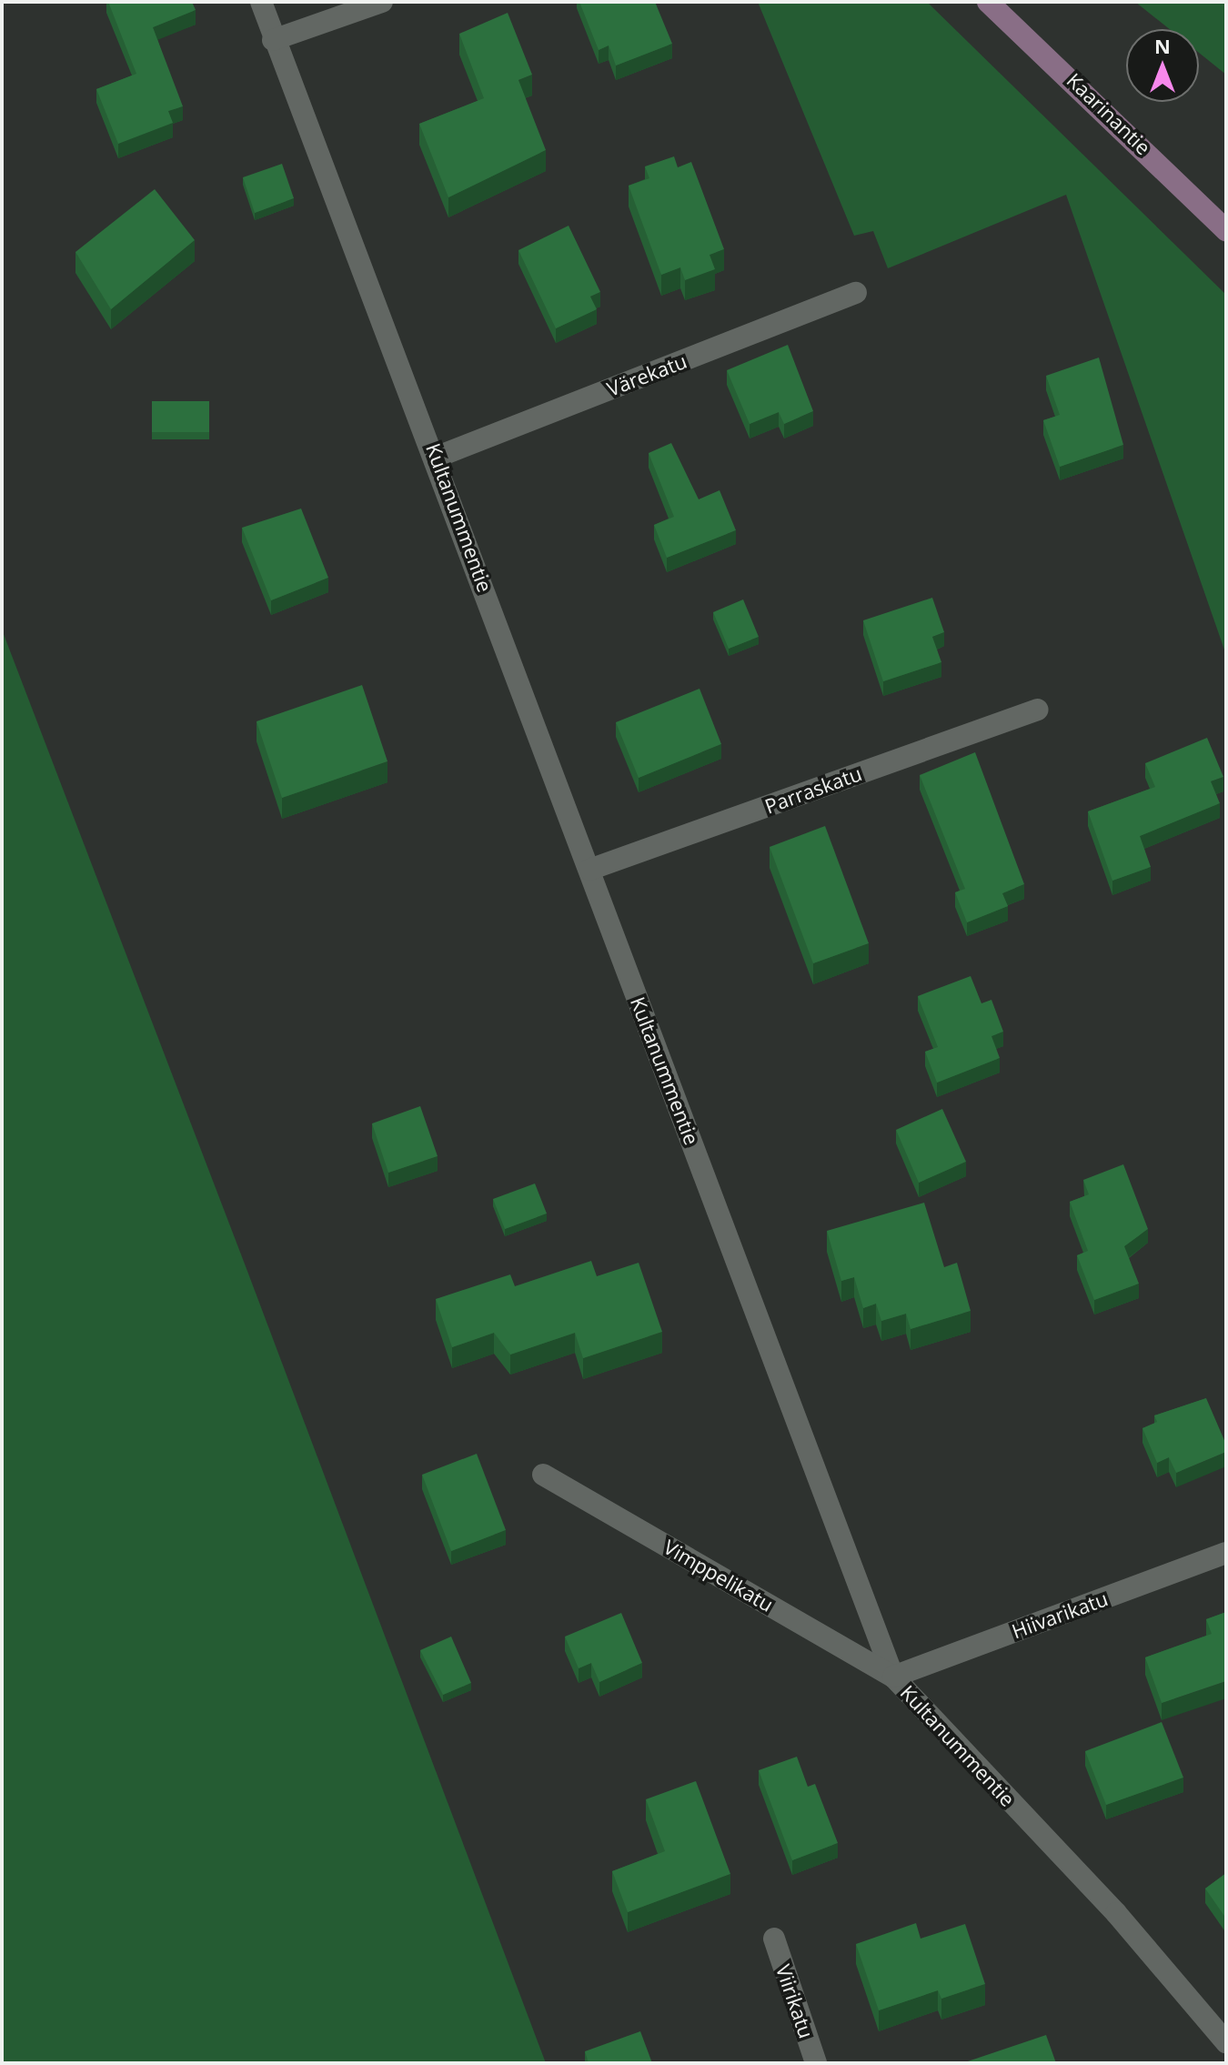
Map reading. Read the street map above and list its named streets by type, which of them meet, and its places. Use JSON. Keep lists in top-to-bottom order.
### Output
{
  "streets": {
    "main road": ["Kaarinantie"],
    "street": [
      "Värekatu",
      "Kultanummentie",
      "Parraskatu",
      "Vimppelikatu",
      "Hiivarikatu",
      "Viirikatu"
    ]
  },
  "crossings": [
    ["Värekatu", "Kultanummentie"],
    ["Kultanummentie", "Parraskatu"],
    ["Kultanummentie", "Vimppelikatu"],
    ["Kultanummentie", "Hiivarikatu"],
    ["Vimppelikatu", "Hiivarikatu"]
  ],
  "north": "top"
}
